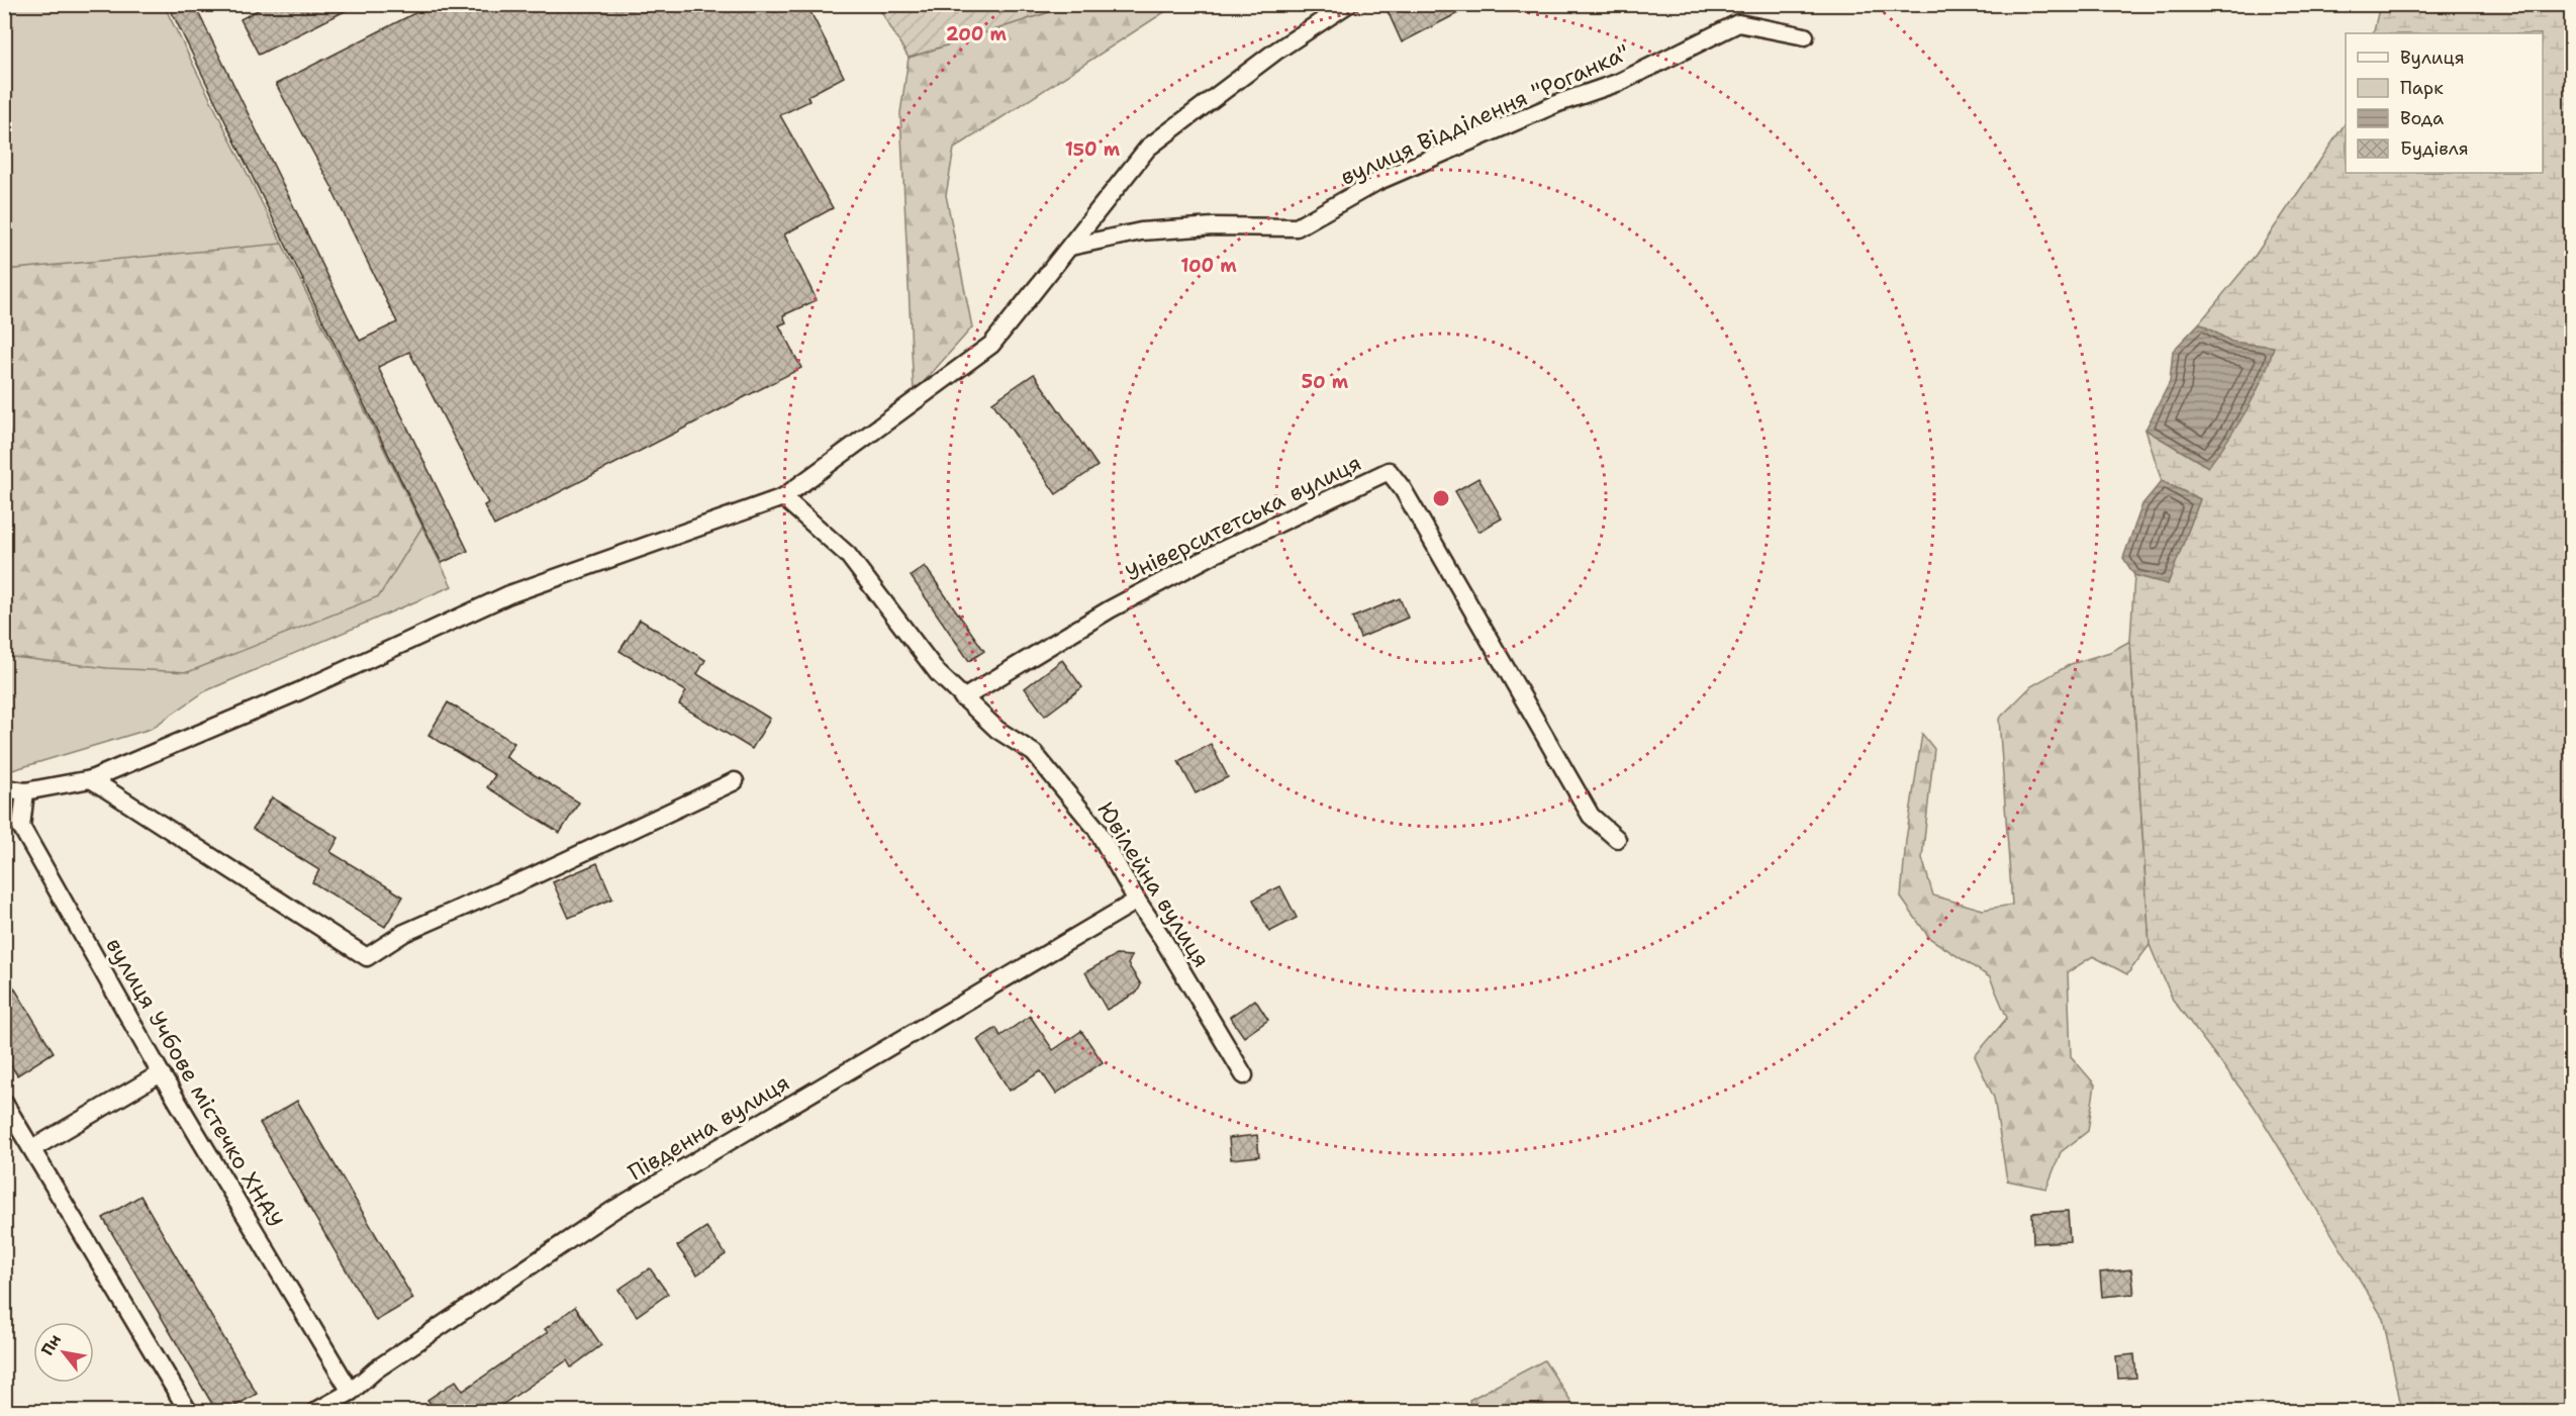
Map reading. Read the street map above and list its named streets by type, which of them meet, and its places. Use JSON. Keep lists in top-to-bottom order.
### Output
{
  "streets": {
    "street": [
      "вулиця Відділення \"Роганка\"",
      "Університетська вулиця",
      "Ювілейна вулиця",
      "вулиця Учбове містечко ХНАУ",
      "Південна вулиця"
    ]
  },
  "crossings": [
    ["Університетська вулиця", "Ювілейна вулиця"],
    ["Ювілейна вулиця", "Південна вулиця"],
    ["вулиця Учбове містечко ХНАУ", "Південна вулиця"]
  ],
  "legend": [
    "Вулиця",
    "Парк",
    "Вода",
    "Будівля"
  ],
  "north": "top left",
  "rings": [
    "200 m",
    "150 m",
    "100 m",
    "50 m"
  ]
}
